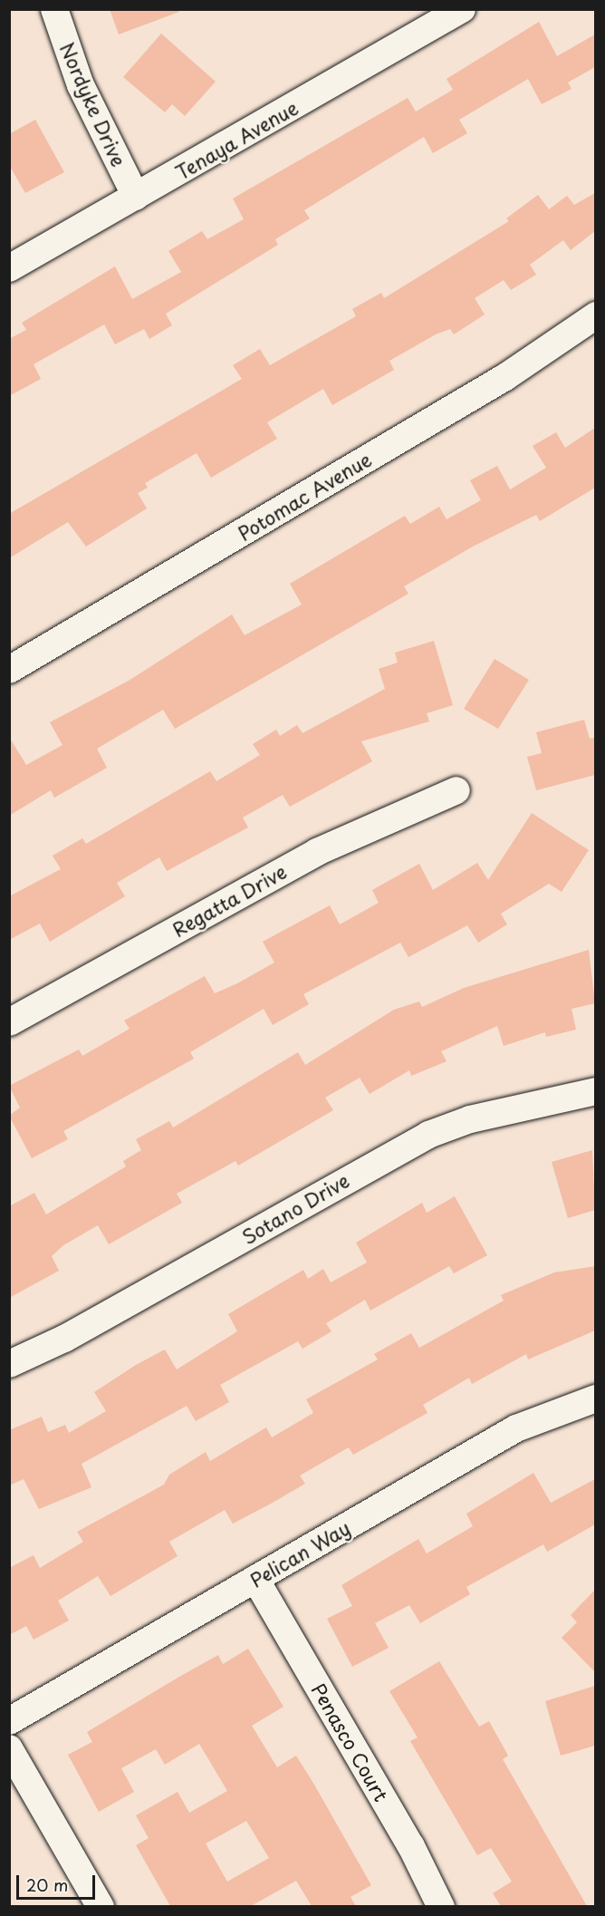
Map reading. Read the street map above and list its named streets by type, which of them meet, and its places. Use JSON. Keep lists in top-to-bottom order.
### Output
{
  "streets": {
    "street": [
      "Nordyke Drive",
      "Tenaya Avenue",
      "Potomac Avenue",
      "Regatta Drive",
      "Sotano Drive",
      "Pelican Way",
      "Penasco Court"
    ]
  },
  "crossings": [
    ["Nordyke Drive", "Tenaya Avenue"],
    ["Pelican Way", "Penasco Court"]
  ],
  "scale_bar": "20 m"
}
